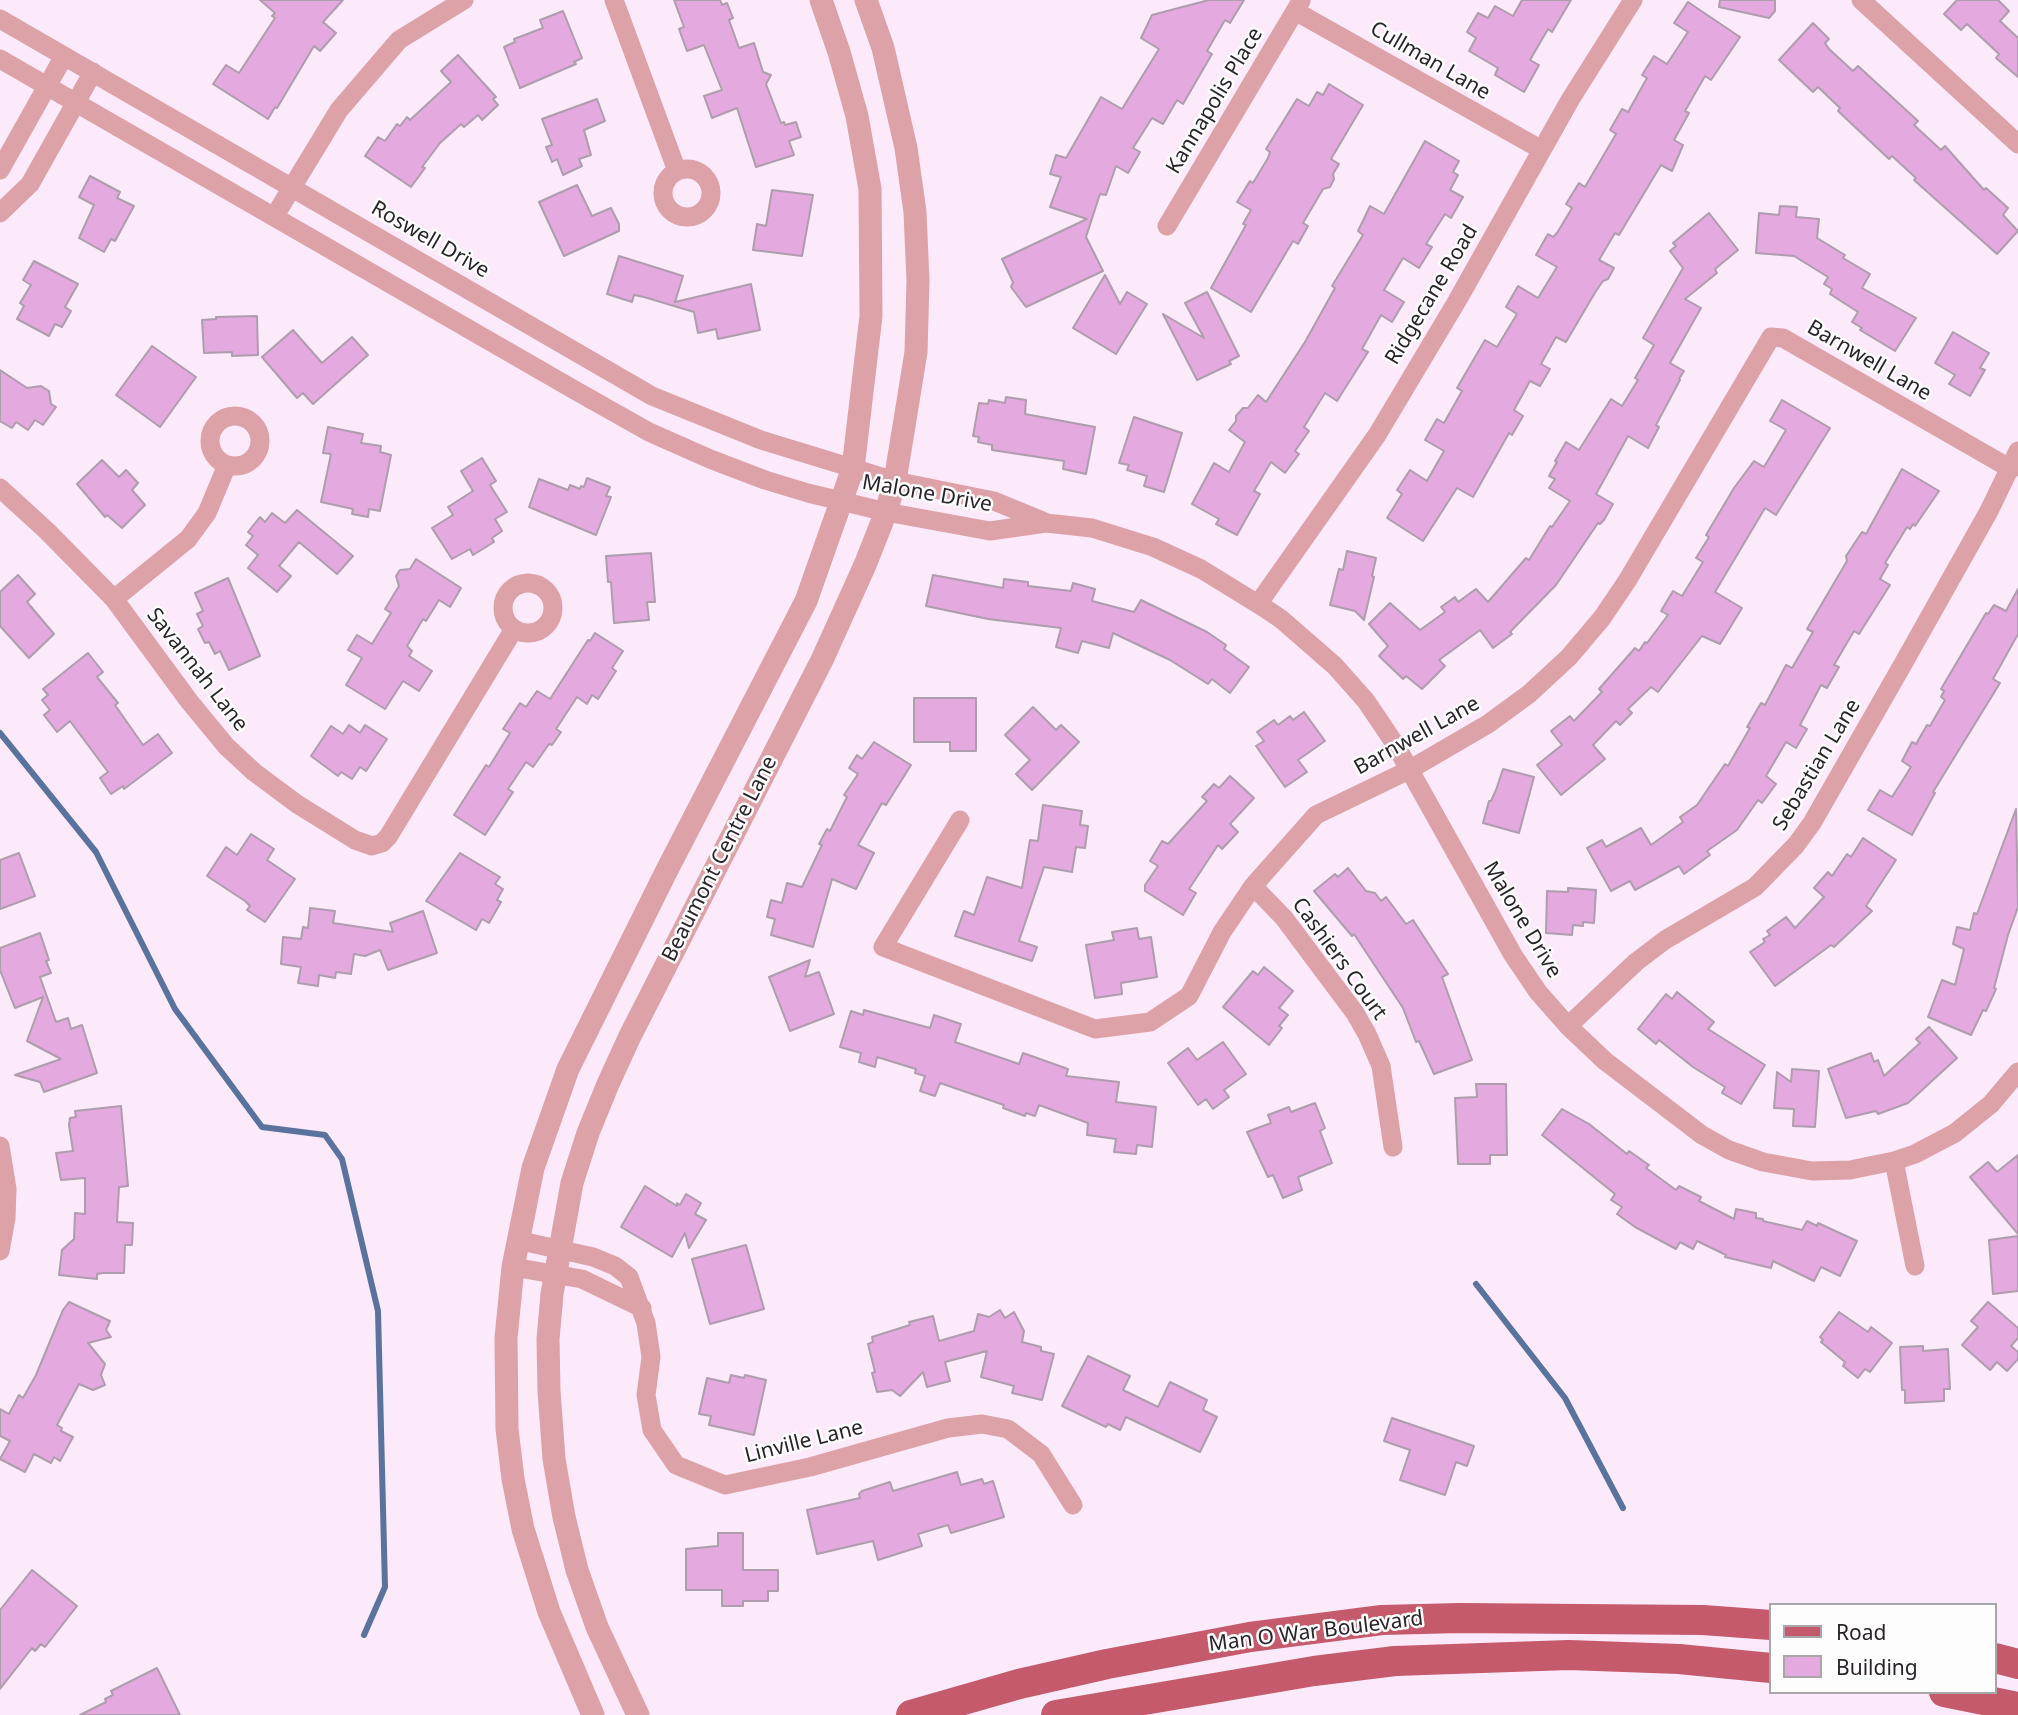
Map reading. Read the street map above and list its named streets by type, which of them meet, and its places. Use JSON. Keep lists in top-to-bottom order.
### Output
{
  "streets": {
    "main road": ["Man O War Boulevard"],
    "street": [
      "Cullman Lane",
      "Kannapolis Place",
      "Roswell Drive",
      "Ridgecane Road",
      "Barnwell Lane",
      "Malone Drive",
      "Savannah Lane",
      "Sebastian Lane",
      "Beaumont Centre Lane",
      "Cashiers Court",
      "Linville Lane"
    ]
  },
  "crossings": [
    ["Cullman Lane", "Kannapolis Place"],
    ["Cullman Lane", "Ridgecane Road"],
    ["Roswell Drive", "Malone Drive"],
    ["Roswell Drive", "Beaumont Centre Lane"],
    ["Ridgecane Road", "Malone Drive"],
    ["Barnwell Lane", "Malone Drive"],
    ["Barnwell Lane", "Sebastian Lane"],
    ["Barnwell Lane", "Cashiers Court"],
    ["Malone Drive", "Sebastian Lane"],
    ["Malone Drive", "Beaumont Centre Lane"],
    ["Beaumont Centre Lane", "Linville Lane"]
  ],
  "legend": ["Road", "Building"]
}
